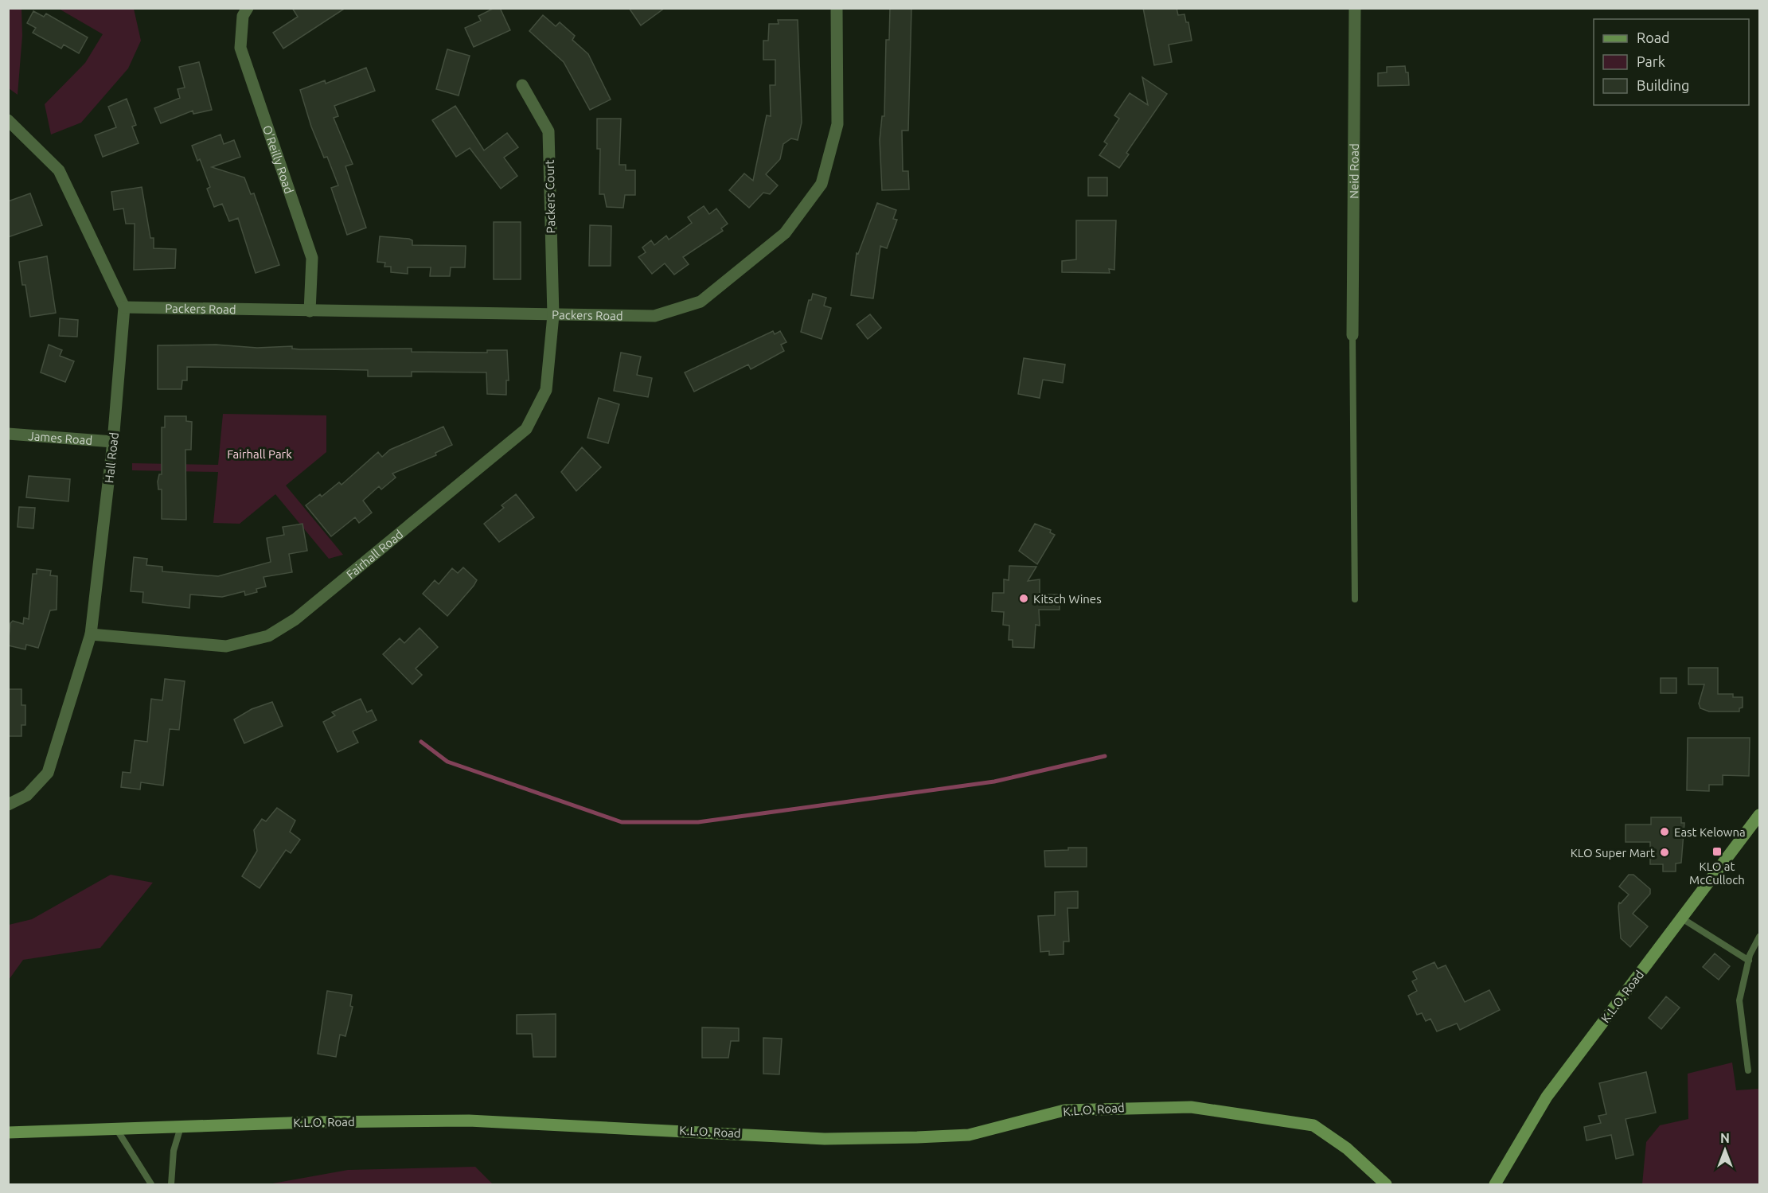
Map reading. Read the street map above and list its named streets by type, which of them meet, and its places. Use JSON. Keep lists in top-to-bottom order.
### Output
{
  "streets": {
    "main road": ["K.L.O. Road"],
    "street": [
      "O'Reilly Road",
      "Neid Road",
      "Packers Court",
      "Packers Road",
      "James Road",
      "Hall Road",
      "Fairhall Road"
    ]
  },
  "crossings": [
    ["O'Reilly Road", "Packers Road"],
    ["Packers Court", "Packers Road"],
    ["Packers Court", "Fairhall Road"],
    ["Packers Road", "Hall Road"],
    ["Packers Road", "Fairhall Road"],
    ["James Road", "Hall Road"],
    ["Hall Road", "Fairhall Road"]
  ],
  "parks": ["Fairhall Park"],
  "places": {
    "other": ["Kitsch Wines", "East Kelowna", "KLO Super Mart"],
    "transit": ["KLO at McCulloch"]
  },
  "legend": ["Road", "Park", "Building"],
  "north": "top"
}
